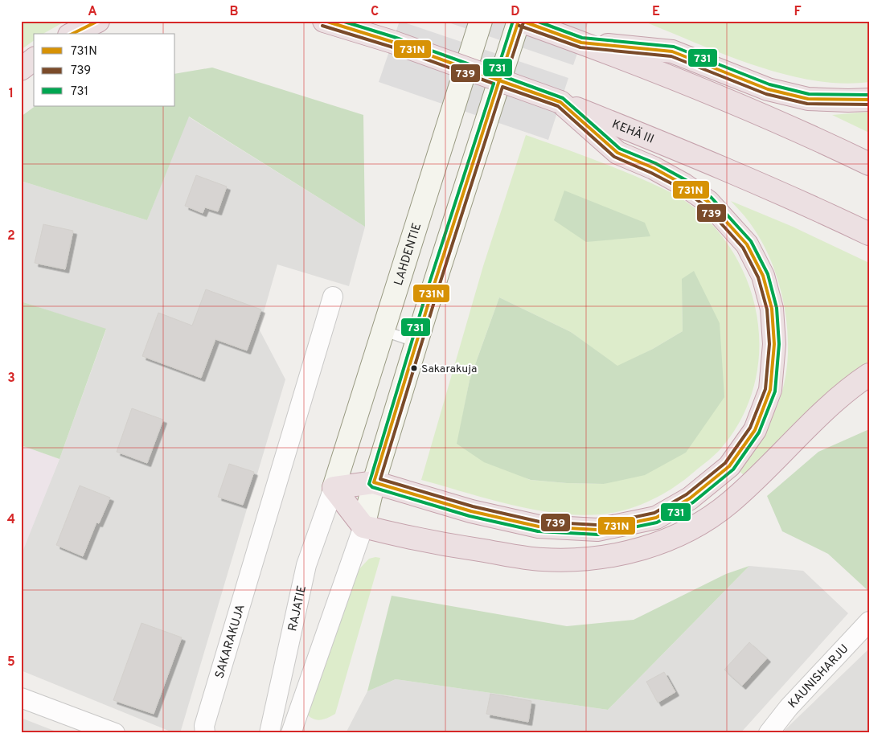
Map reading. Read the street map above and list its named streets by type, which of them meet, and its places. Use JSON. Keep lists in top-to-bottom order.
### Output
{
  "streets": {
    "highway": ["KEHÄ III"],
    "main road": ["LAHDENTIE"],
    "street": ["RAJATIE", "SAKARAKUJA", "KAUNISHARJU"]
  },
  "crossings": [
    ["LAHDENTIE", "RAJATIE"]
  ],
  "places": ["Sakarakuja"],
  "lines": ["transit line 731N", "transit line 731", "transit line 739"],
  "legend": ["731N", "739", "731"],
  "grid": {
    "columns": [
      "A",
      "B",
      "C",
      "D",
      "E",
      "F"
    ],
    "rows": [
      "1",
      "2",
      "3",
      "4",
      "5"
    ]
  }
}
